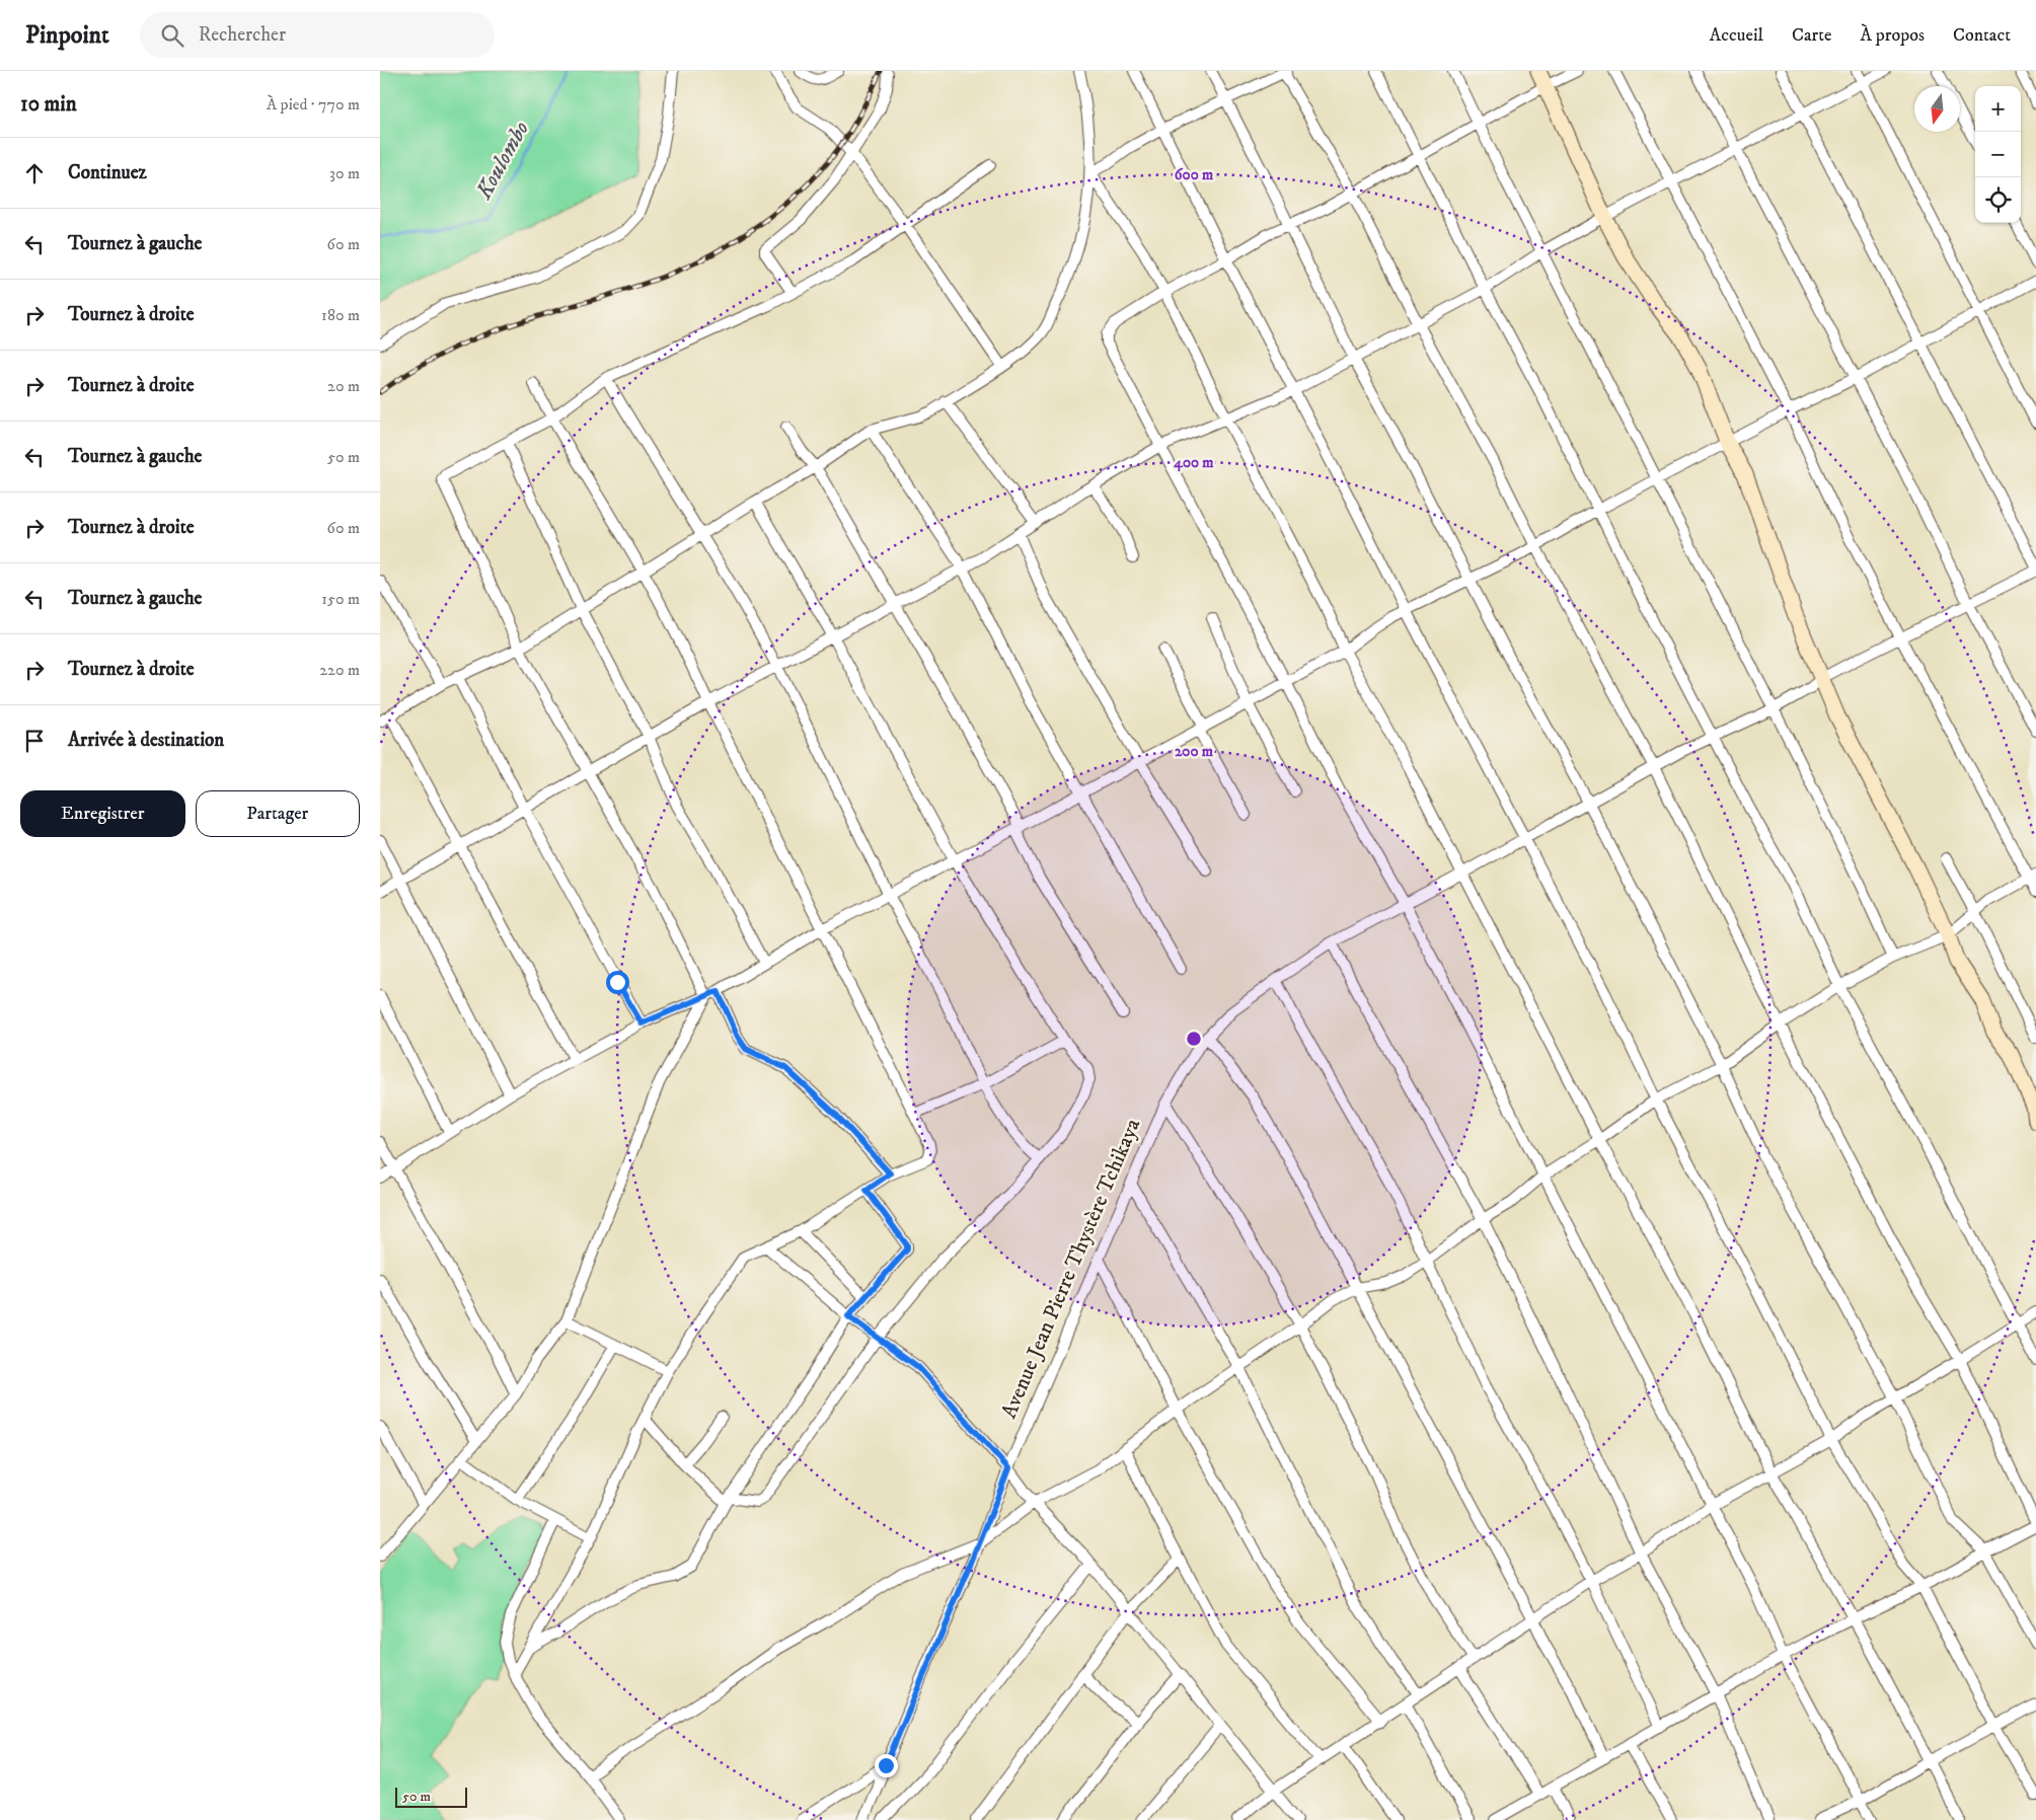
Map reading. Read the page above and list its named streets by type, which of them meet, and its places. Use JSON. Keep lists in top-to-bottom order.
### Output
{
  "streets": {
    "street": ["Avenue Jean Pierre Thystère Tchikaya"]
  },
  "water": ["Koulombo"],
  "scale_bar": "50 m",
  "north": "bottom",
  "page": {
    "header": "Pinpoint",
    "search": "Rechercher",
    "nav": [
      "Accueil",
      "Carte",
      "À propos",
      "Contact"
    ],
    "heading": ["10 min", "À pied · 770 m"],
    "map_buttons": ["+", "−"],
    "list": [
      ["Continuez", "30 m"],
      ["Tournez à gauche", "60 m"],
      ["Tournez à droite", "180 m"],
      ["Tournez à droite", "20 m"],
      ["Tournez à gauche", "50 m"],
      ["Tournez à droite", "60 m"],
      ["Tournez à gauche", "150 m"],
      ["Tournez à droite", "220 m"],
      "Arrivée à destination"
    ],
    "buttons": ["Enregistrer", "Partager"],
    "scale": "50 m"
  },
  "rings": ["600 m", "400 m", "200 m"]
}
